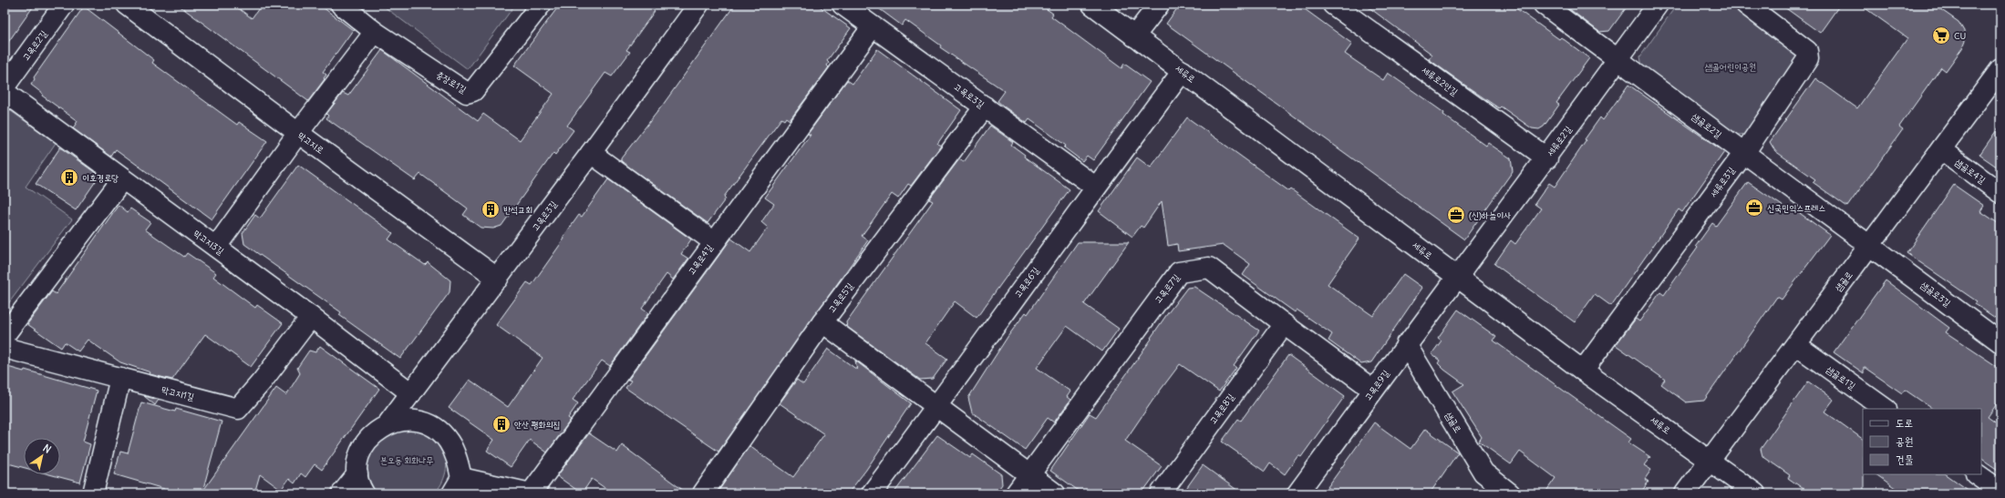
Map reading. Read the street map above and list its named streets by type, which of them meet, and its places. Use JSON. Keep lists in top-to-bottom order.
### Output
{
  "streets": {
    "street": [
      "고목로2길",
      "세류로",
      "세류로2안길",
      "충장로1길",
      "고목로3길",
      "샘골로2길",
      "세류로2길",
      "막고지로",
      "샘골로4길",
      "세류로3길",
      "막고지3길",
      "고목로4길",
      "샘골로",
      "고목로6길",
      "고목로7길",
      "샘골로3길",
      "고목로5길",
      "샘골로1길",
      "고목로9길",
      "막고지1길",
      "고목로8길"
    ]
  },
  "crossings": [
    ["세류로", "세류로2길"],
    ["세류로", "세류로3길"],
    ["세류로", "샘골로"],
    ["세류로", "고목로6길"],
    ["세류로", "고목로9길"],
    ["세류로2안길", "세류로2길"],
    ["고목로3길", "막고지로"],
    ["고목로3길", "막고지3길"],
    ["고목로3길", "고목로4길"],
    ["고목로3길", "고목로6길"],
    ["고목로3길", "고목로5길"],
    ["샘골로2길", "세류로2길"],
    ["샘골로2길", "세류로3길"],
    ["샘골로2길", "샘골로"],
    ["샘골로2길", "샘골로3길"],
    ["세류로2길", "고목로9길"],
    ["샘골로4길", "샘골로"],
    ["막고지3길", "막고지1길"],
    ["샘골로", "샘골로3길"],
    ["샘골로", "샘골로1길"],
    ["샘골로", "고목로9길"],
    ["고목로7길", "고목로9길"],
    ["고목로7길", "고목로8길"]
  ],
  "parks": ["샘골어린이공원", "본오동 회화나무"],
  "places": {
    "supermarket": ["CU"],
    "building": ["이호경로당", "반석교회", "안산 평화의집"],
    "office": ["신국민익스프레스", "(신)하늘이사"]
  },
  "legend": ["도로", "공원", "건물"],
  "north": "top right"
}
